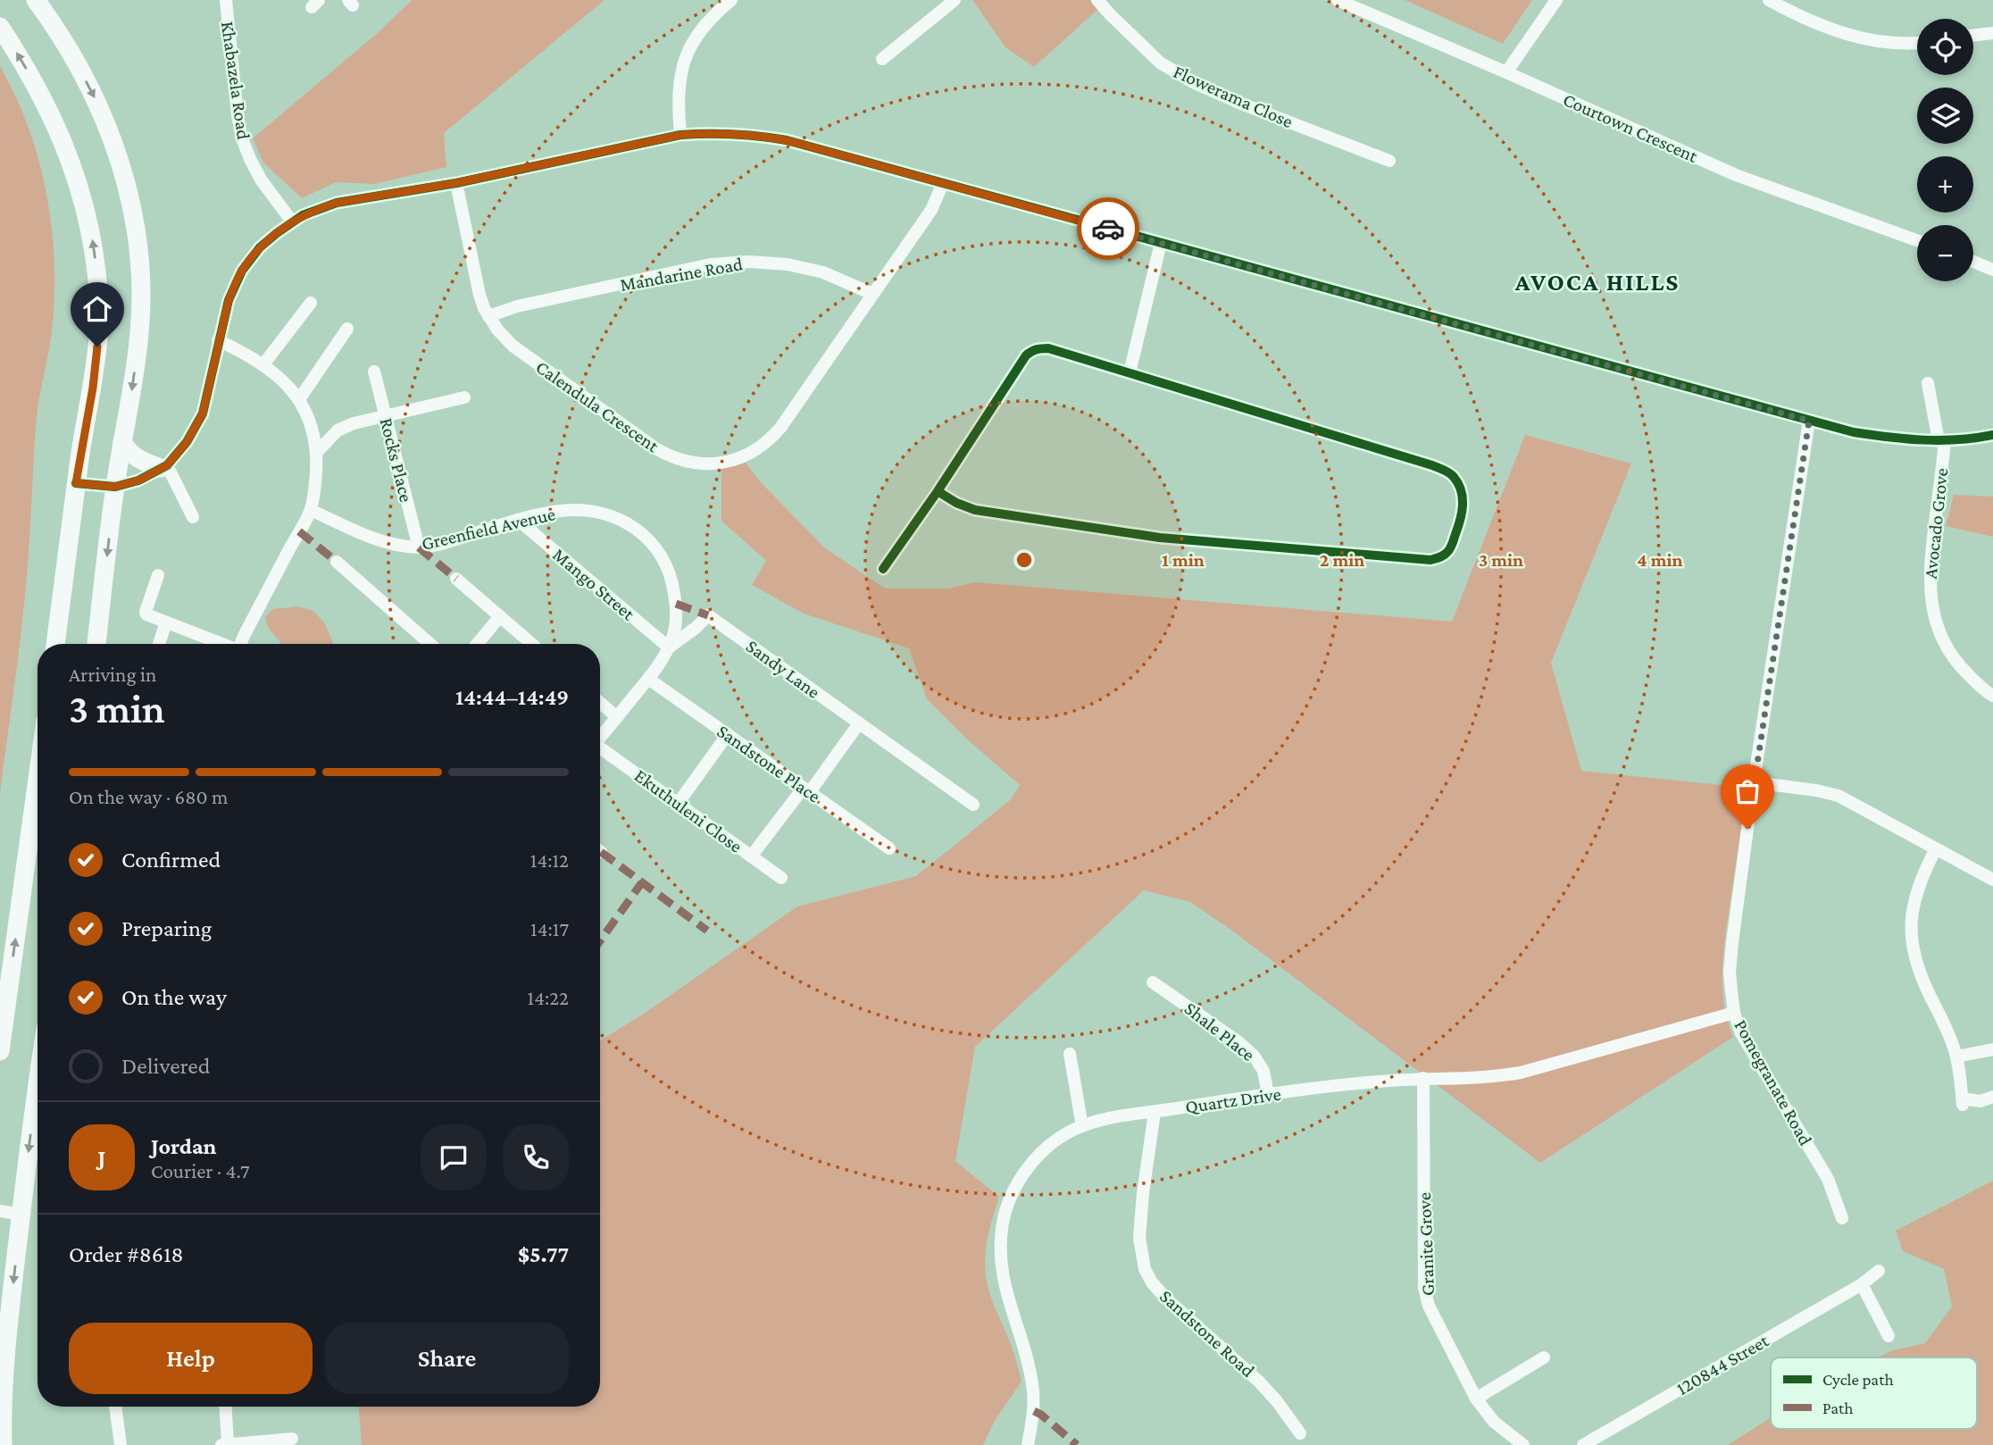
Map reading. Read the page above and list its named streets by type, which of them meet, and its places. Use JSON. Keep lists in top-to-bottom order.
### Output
{
  "streets": {
    "street": [
      "Khabazela Road",
      "Flowerama Close",
      "Courtown Crescent",
      "Mandarine Road",
      "Calendula Crescent",
      "Rocks Place",
      "Avocado Grove",
      "Greenfield Avenue",
      "Mango Street",
      "Sandy Lane",
      "Sandstone Place",
      "Ekuthuleni Close",
      "Shale Place",
      "Pomegranate Road",
      "Quartz Drive",
      "Granite Grove",
      "Sandstone Road",
      "120844 Street"
    ]
  },
  "crossings": [
    ["Mandarine Road", "Calendula Crescent"],
    ["Rocks Place", "Greenfield Avenue"],
    ["Greenfield Avenue", "Mango Street"],
    ["Greenfield Avenue", "Sandy Lane"],
    ["Greenfield Avenue", "Sandstone Place"],
    ["Mango Street", "Sandy Lane"],
    ["Shale Place", "Quartz Drive"],
    ["Pomegranate Road", "Quartz Drive"],
    ["Quartz Drive", "Granite Grove"],
    ["Quartz Drive", "Sandstone Road"]
  ],
  "districts": ["AVOCA HILLS"],
  "legend": ["Cycle path", "Path"],
  "page": {
    "map_buttons": ["+", "−"],
    "heading": ["3 min", "Arriving in", "14:44–14:49"],
    "panel": [
      "Jordan",
      "Courier · 4.7",
      "Order #8618",
      "$5.77"
    ],
    "bar": "On the way · 680 m",
    "list": [
      ["Confirmed", "14:12"],
      ["Preparing", "14:17"],
      ["On the way", "14:22"],
      "Delivered"
    ],
    "round": "J",
    "buttons": ["Help", "Share"]
  },
  "rings": [
    "1 min",
    "2 min",
    "3 min",
    "4 min"
  ]
}
